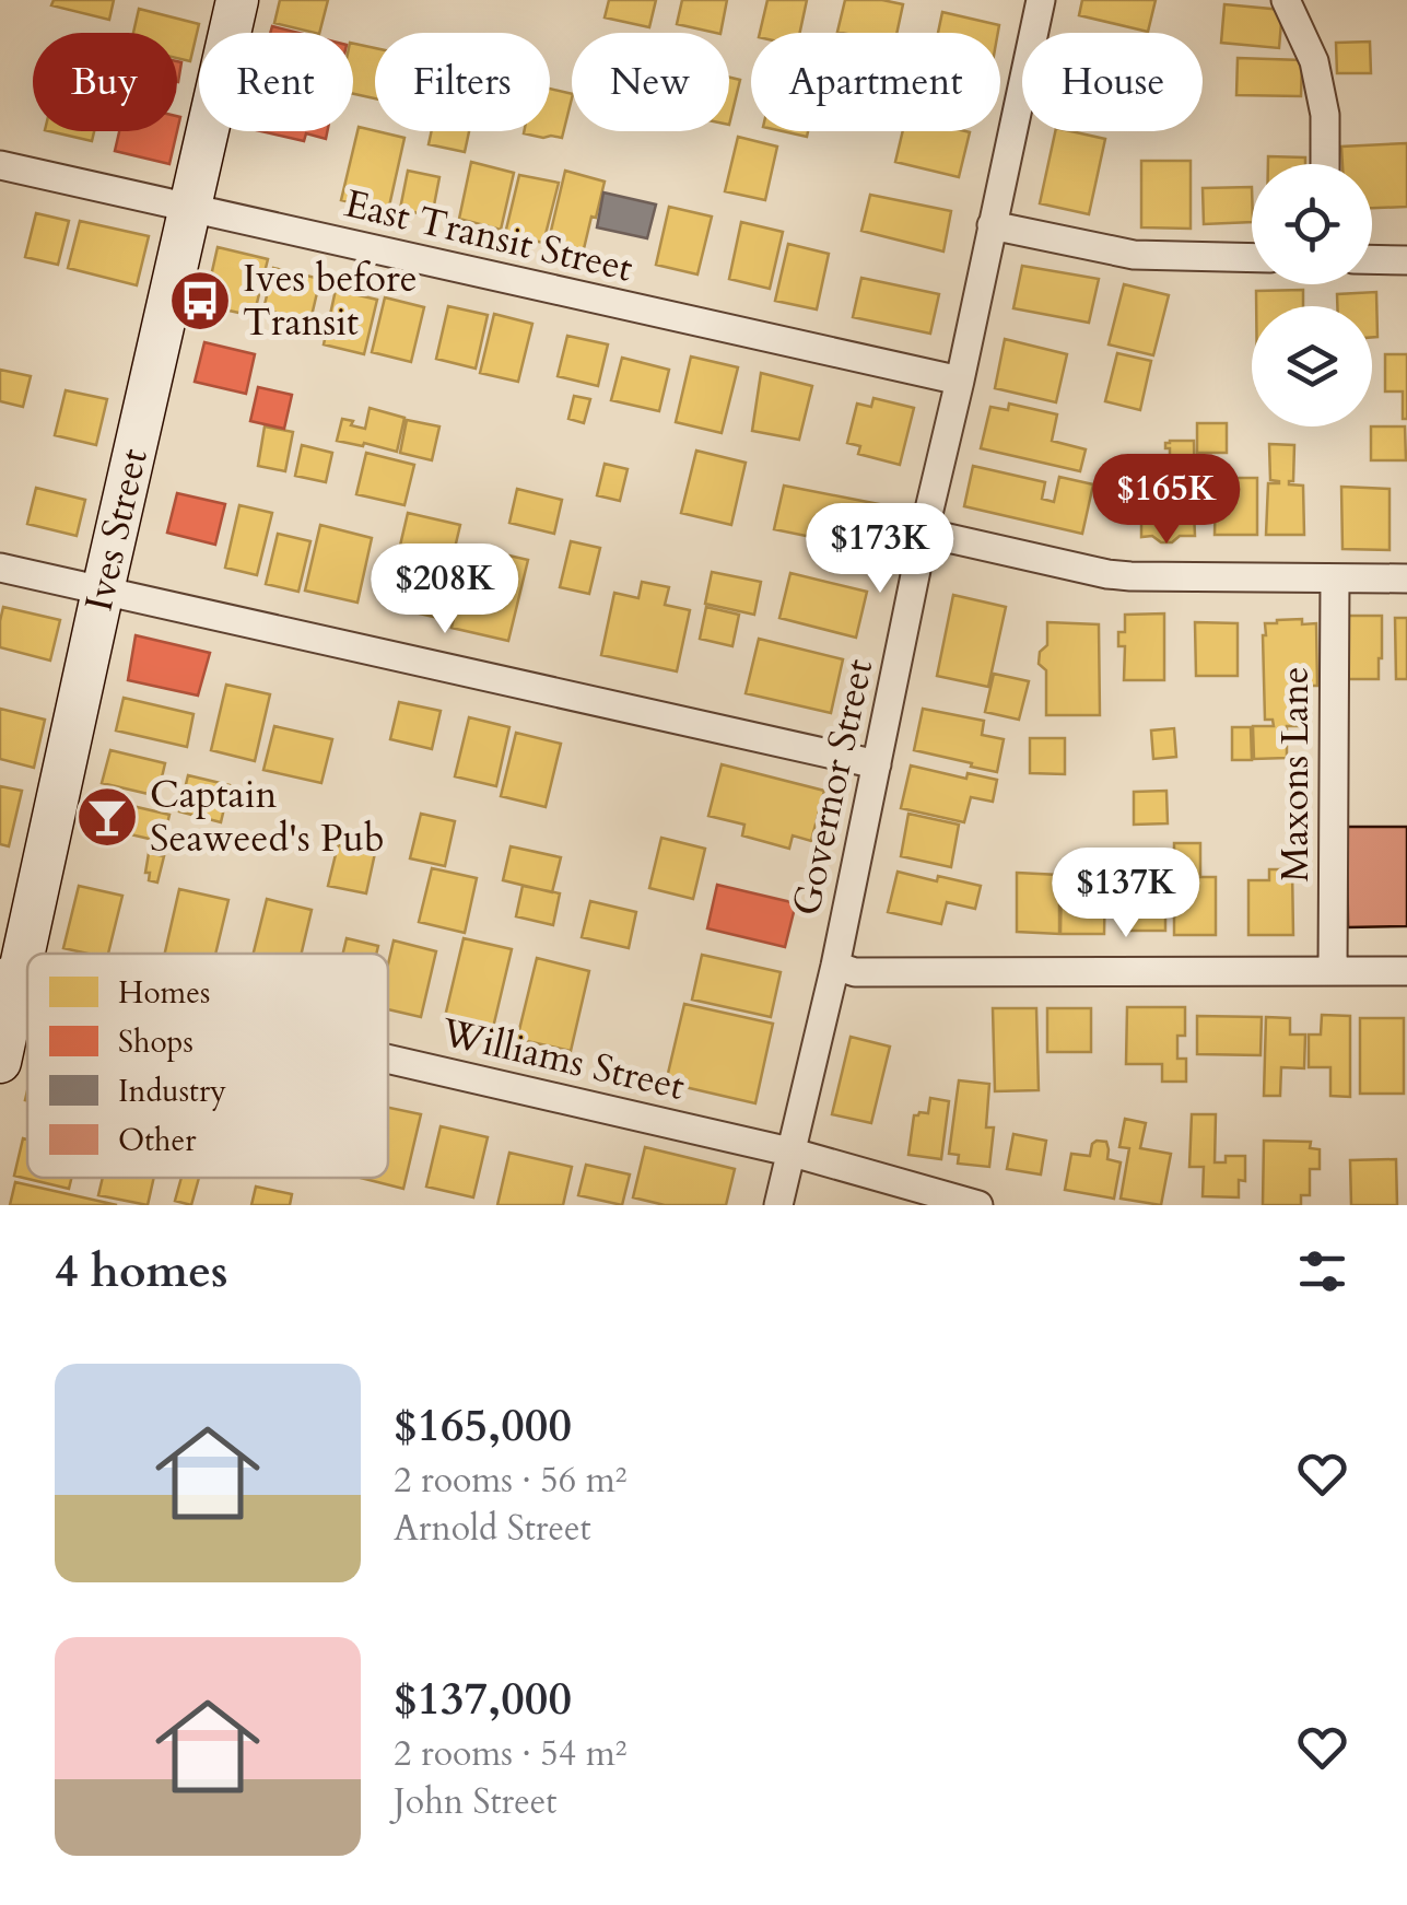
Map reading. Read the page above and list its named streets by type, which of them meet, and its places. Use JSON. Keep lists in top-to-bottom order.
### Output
{
  "streets": {
    "street": [
      "East Transit Street",
      "Ives Street",
      "Maxons Lane",
      "Governor Street",
      "Williams Street"
    ]
  },
  "crossings": [
    ["East Transit Street", "Ives Street"],
    ["East Transit Street", "Governor Street"],
    ["Governor Street", "Williams Street"]
  ],
  "places": {
    "bus stop": ["Ives before Transit"],
    "bar": ["Captain Seaweed's Pub"]
  },
  "legend": [
    "Homes",
    "Shops",
    "Industry",
    "Other"
  ],
  "page": {
    "chip": [
      "Buy",
      "Rent",
      "Filters",
      "New",
      "Apartment",
      "House"
    ],
    "price": [
      "$165K",
      "$173K",
      "$208K",
      "$137K"
    ],
    "heading": "4 homes",
    "list": [
      {
        "name": "$165,000",
        "note": "2 rooms · 56 m² · Arnold Street"
      },
      {
        "name": "$137,000",
        "note": "2 rooms · 54 m² · John Street"
      }
    ]
  }
}
